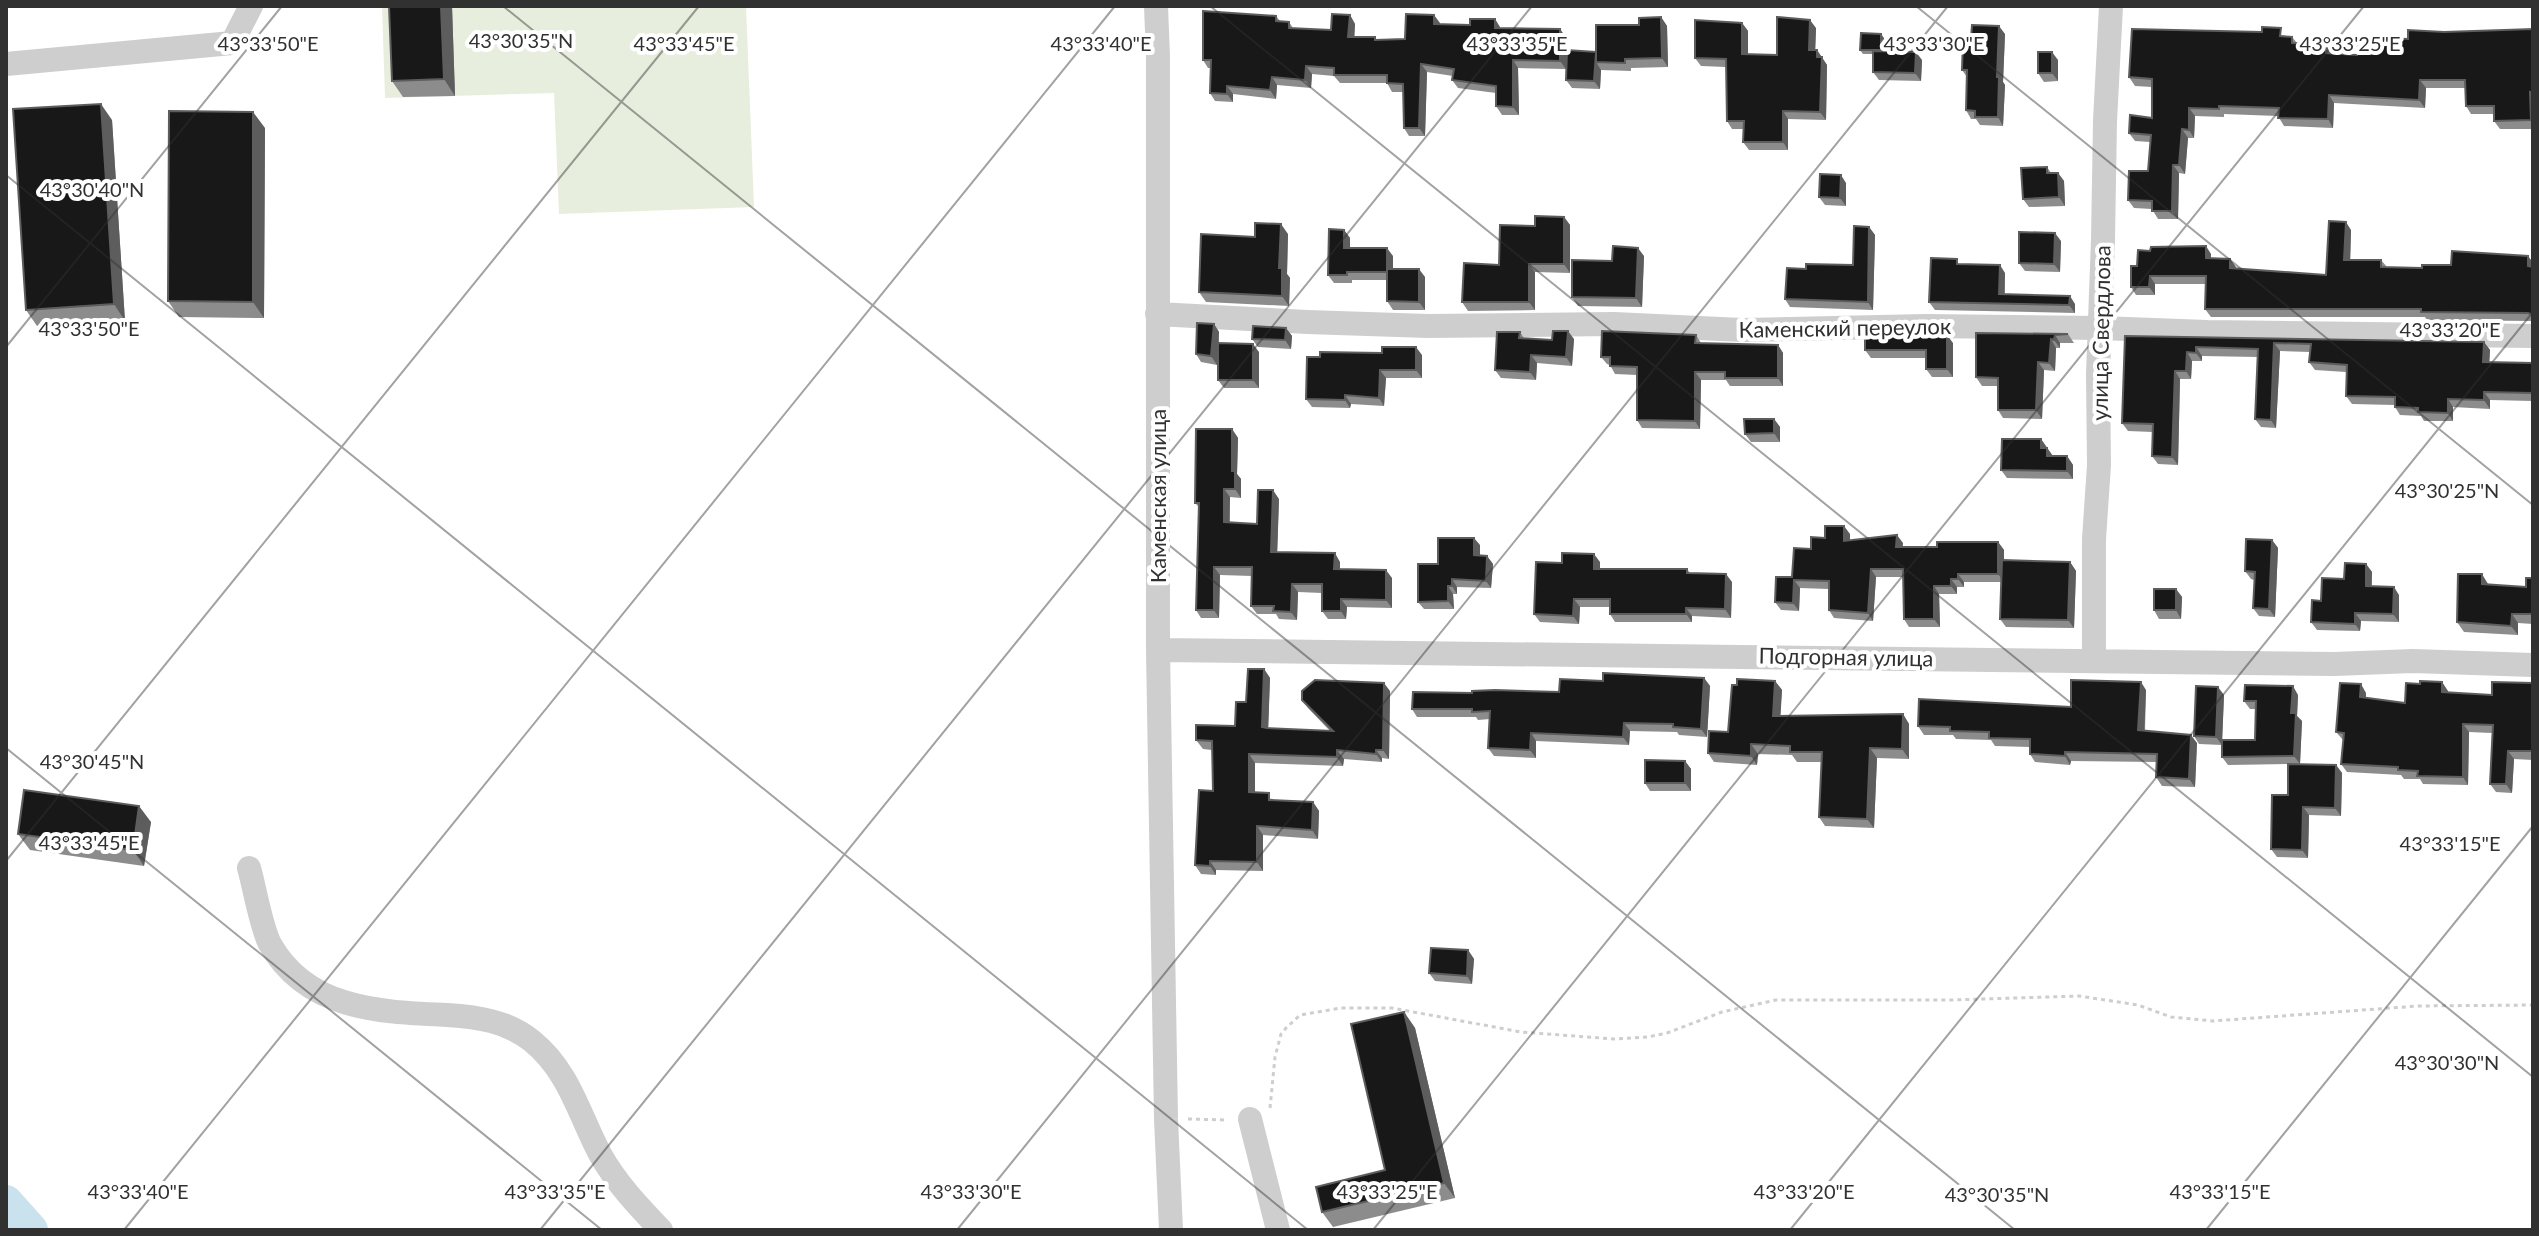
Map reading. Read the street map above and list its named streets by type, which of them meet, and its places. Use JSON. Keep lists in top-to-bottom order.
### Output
{
  "streets": {
    "street": [
      "Каменский переулок",
      "улица Свердлова",
      "Каменская улица",
      "Подгорная улица"
    ]
  },
  "crossings": [
    ["Каменский переулок", "улица Свердлова"],
    ["Каменский переулок", "Каменская улица"],
    ["улица Свердлова", "Подгорная улица"],
    ["Каменская улица", "Подгорная улица"]
  ],
  "coordinates": [
    "43°30'35\"N",
    "43°33'50\"E",
    "43°33'45\"E",
    "43°33'40\"E",
    "43°33'35\"E",
    "43°33'30\"E",
    "43°33'25\"E",
    "43°30'40\"N",
    "43°33'20\"E",
    "43°30'25\"N",
    "43°30'45\"N",
    "43°33'15\"E",
    "43°30'30\"N"
  ]
}
